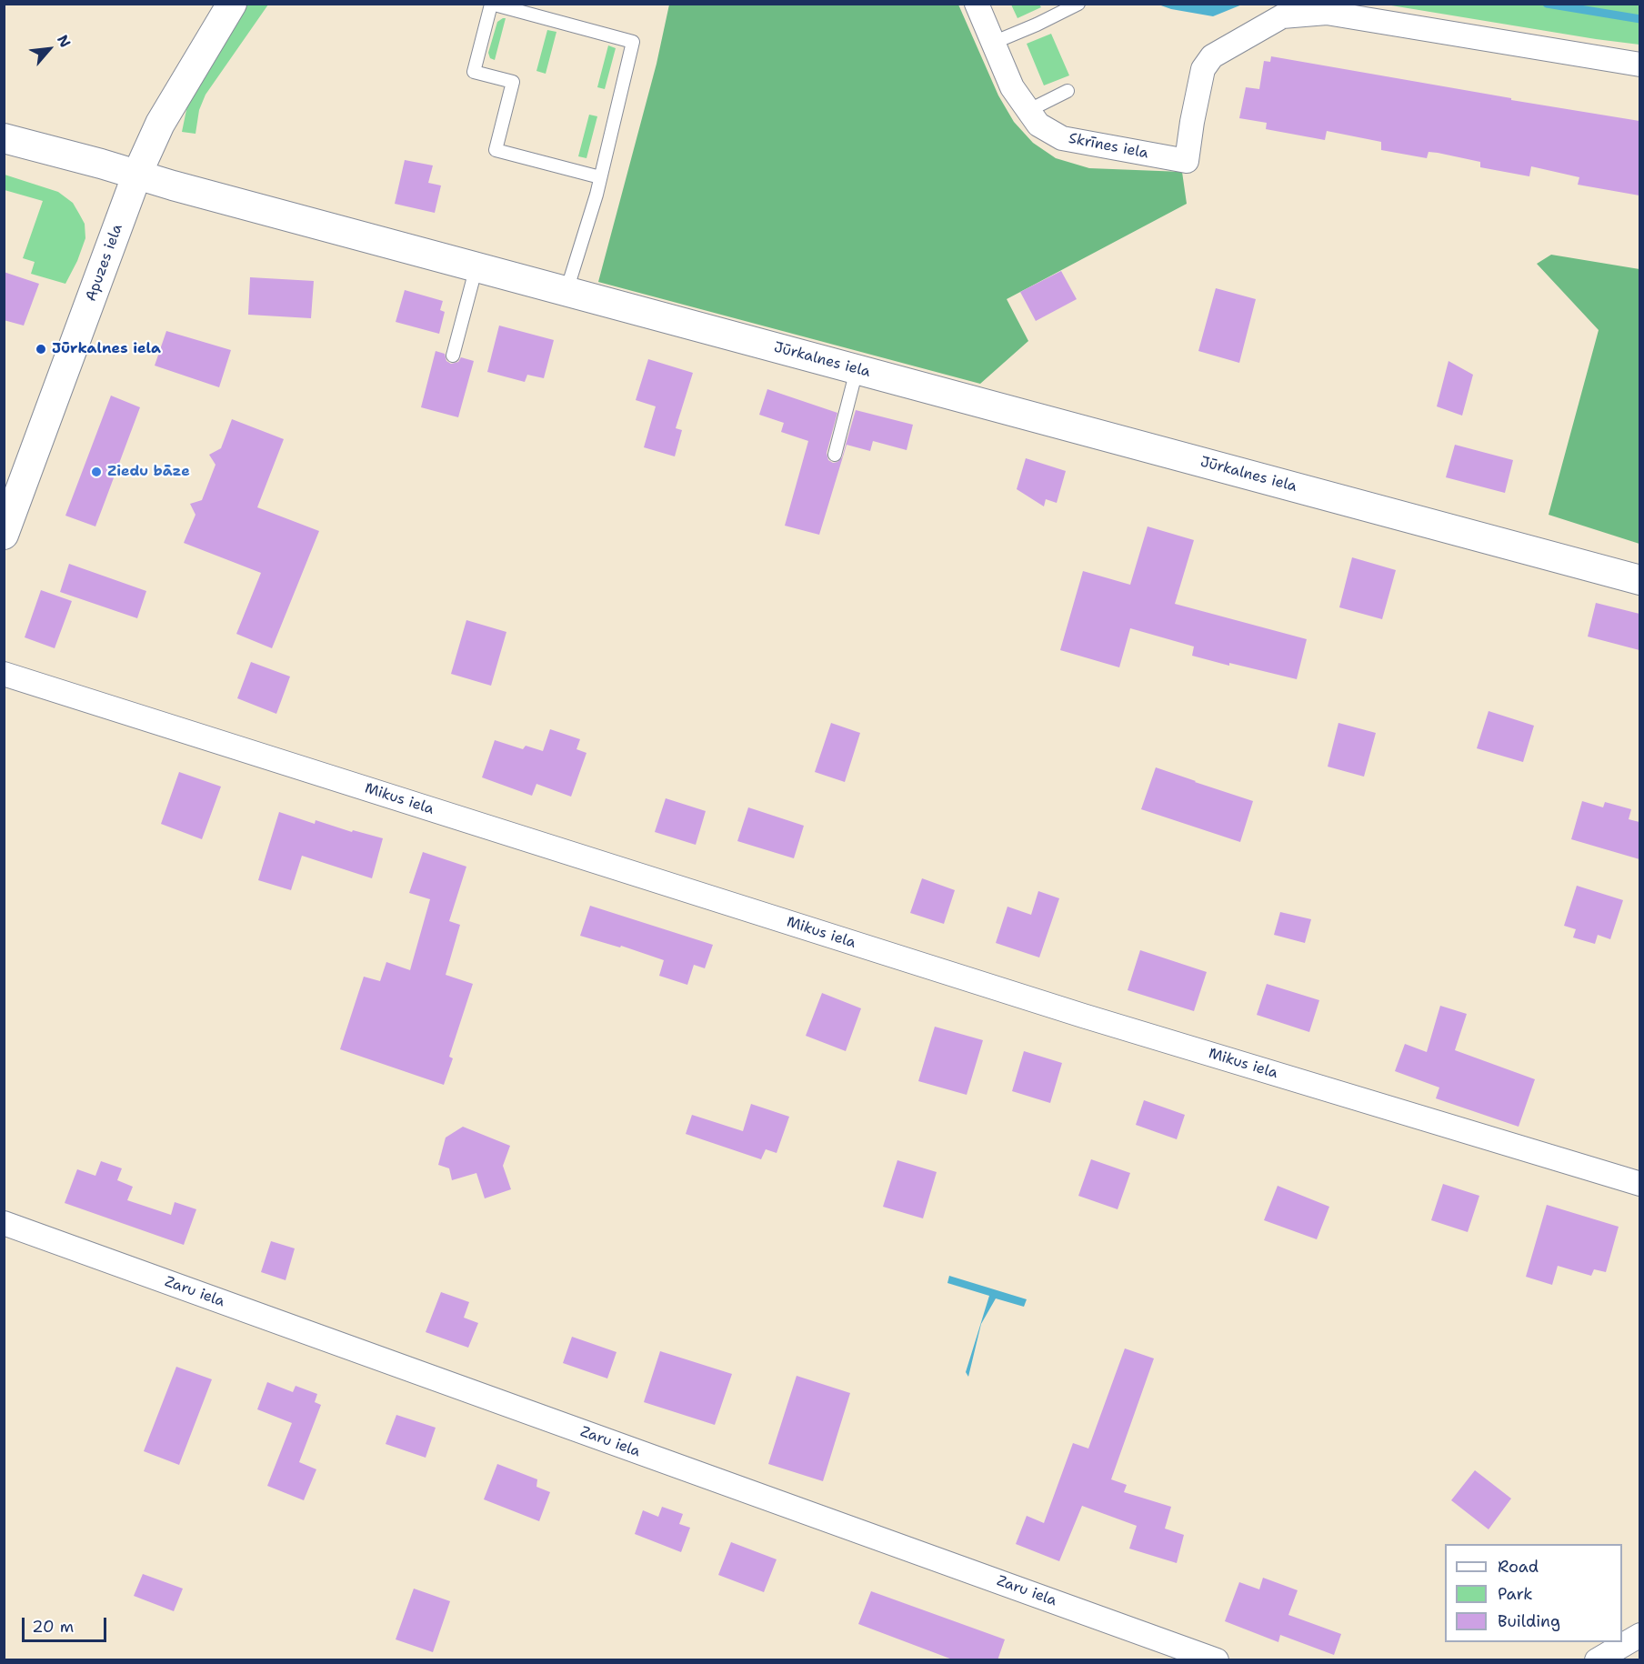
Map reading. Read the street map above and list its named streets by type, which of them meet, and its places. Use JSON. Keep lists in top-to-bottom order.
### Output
{
  "streets": {
    "street": [
      "Skrīnes iela",
      "Apuzes iela",
      "Jūrkalnes iela",
      "Mikus iela",
      "Zaru iela"
    ]
  },
  "crossings": [
    ["Apuzes iela", "Jūrkalnes iela"]
  ],
  "places": ["Jūrkalnes iela", "Ziedu bāze"],
  "legend": ["Road", "Park", "Building"],
  "scale_bar": "20 m",
  "north": "top right"
}
